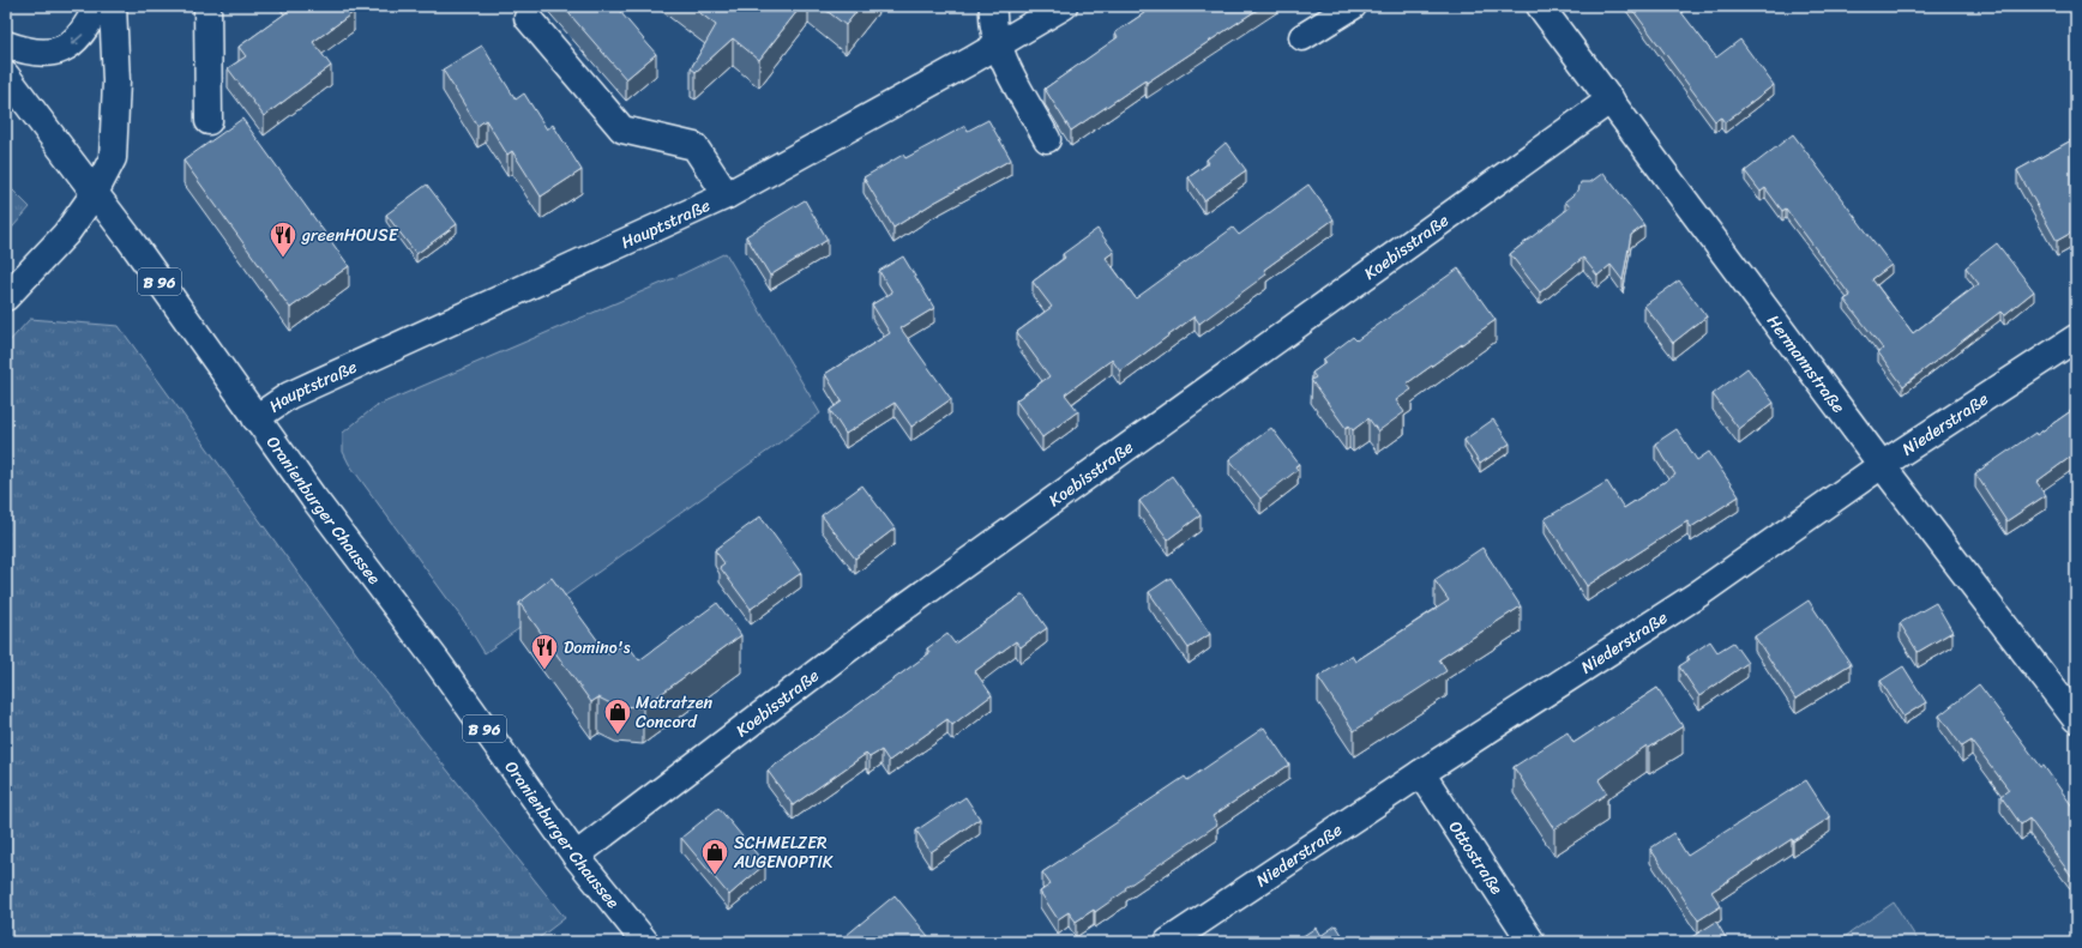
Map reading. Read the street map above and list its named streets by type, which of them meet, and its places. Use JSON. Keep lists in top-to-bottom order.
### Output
{
  "streets": {
    "street": [
      "Hauptstraße",
      "Koebisstraße",
      "B 96",
      "Hermannstraße",
      "Niederstraße",
      "Oranienburger Chaussee",
      "Ottostraße"
    ]
  },
  "crossings": [
    ["Hauptstraße", "Oranienburger Chaussee"],
    ["Koebisstraße", "Hermannstraße"],
    ["Koebisstraße", "Oranienburger Chaussee"],
    ["Hermannstraße", "Niederstraße"],
    ["Niederstraße", "Ottostraße"]
  ],
  "places": {
    "restaurant": ["greenHOUSE", "Domino's"],
    "shop": ["Matratzen Concord", "SCHMELZER AUGENOPTIK"]
  }
}
